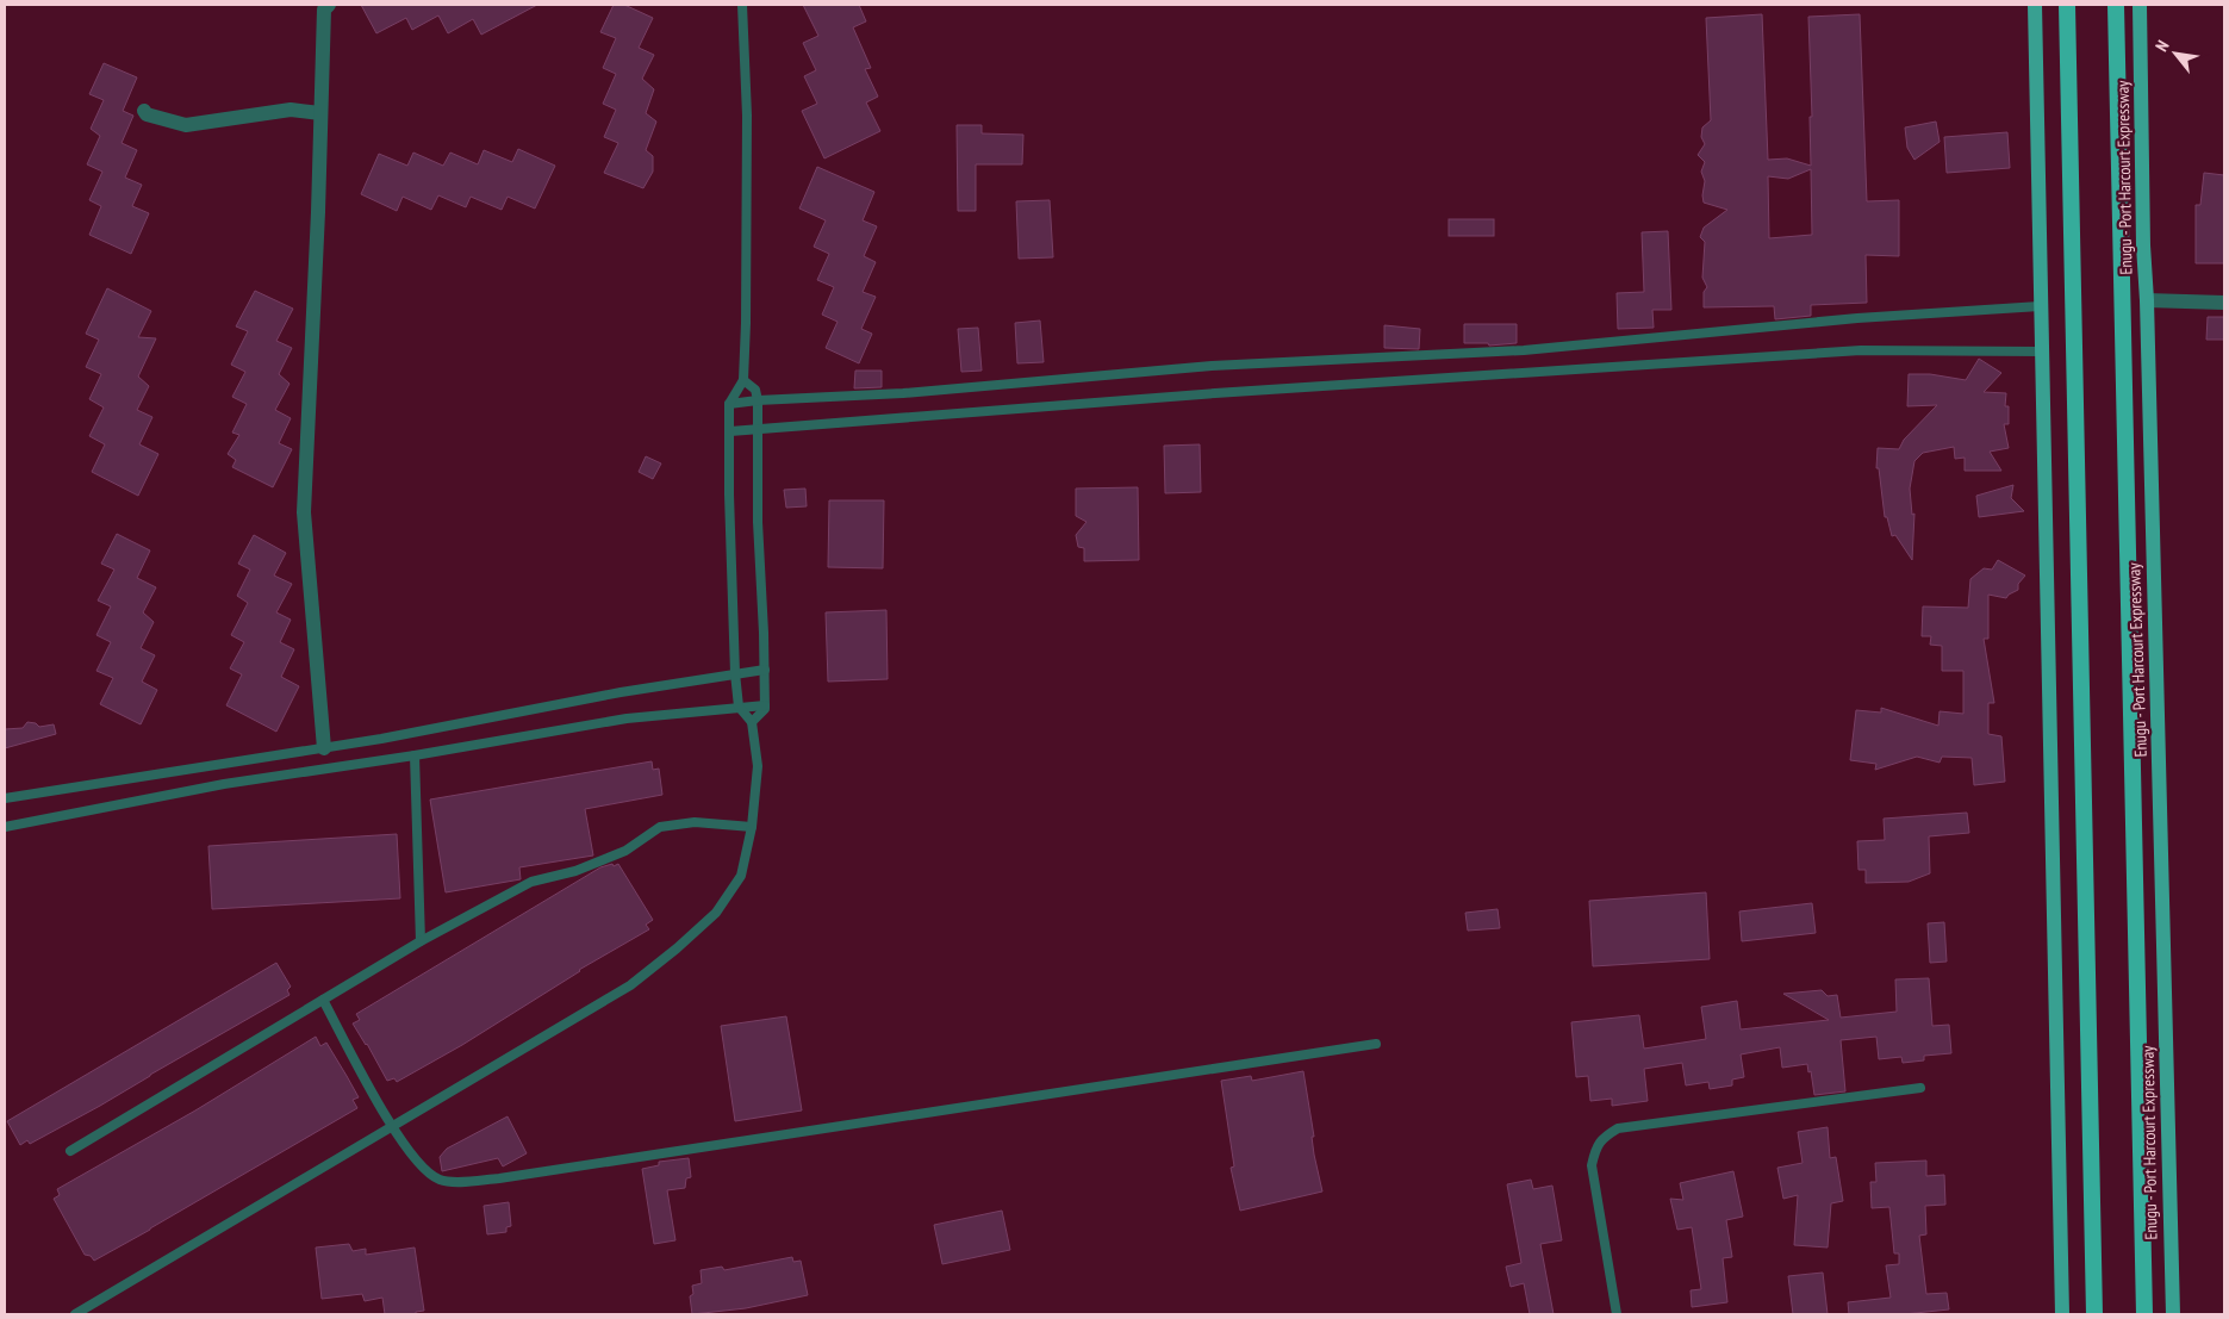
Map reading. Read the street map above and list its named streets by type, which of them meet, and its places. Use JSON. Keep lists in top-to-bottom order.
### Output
{
  "streets": {
    "highway": ["Enugu - Port Harcourt Expressway"]
  },
  "north": "top left"
}
